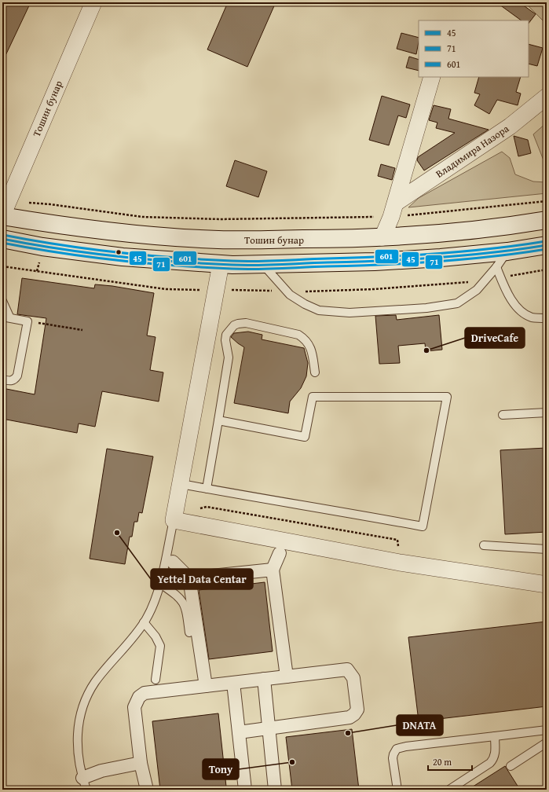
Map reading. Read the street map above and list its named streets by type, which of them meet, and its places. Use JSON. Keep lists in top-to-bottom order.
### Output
{
  "streets": {
    "main road": ["Тошин бунар"],
    "street": ["Владимира Назора"]
  },
  "places": [
    "DriveCafe",
    "Yettel Data Centar",
    "DNATA",
    "Tony"
  ],
  "lines": ["transit line 601", "transit line 45", "transit line 71"],
  "legend": ["45", "71", "601"],
  "scale_bar": "20 m"
}
